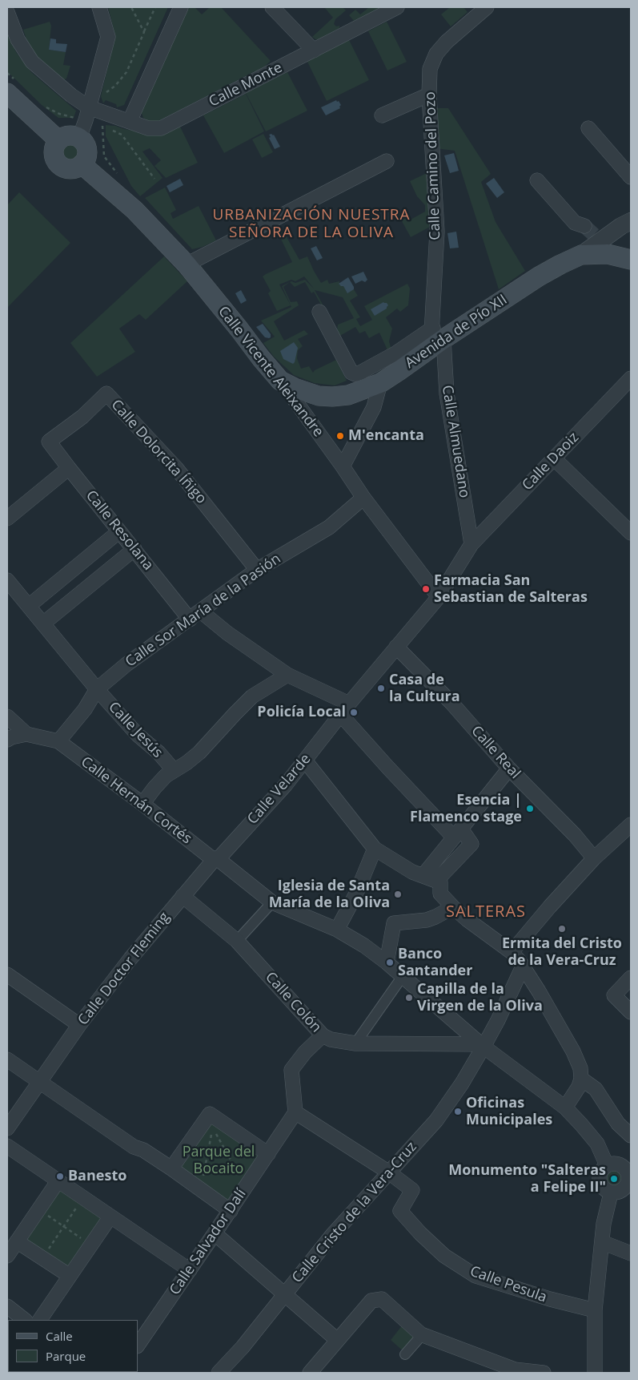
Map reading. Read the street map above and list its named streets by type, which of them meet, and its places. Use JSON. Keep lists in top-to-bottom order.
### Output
{
  "streets": {
    "main road": ["Avenida de Pío XII", "Calle Vicente Aleixandre"],
    "street": [
      "Calle Monte",
      "Calle Camino del Pozo",
      "Calle Almuedano",
      "Calle Dolorcita Íñigo",
      "Calle Daoiz",
      "Calle Resolana",
      "Calle Sor María de la Pasión",
      "Calle Jesús",
      "Calle Real",
      "Calle Velarde",
      "Calle Hernán Cortés",
      "Calle Doctor Fleming",
      "Calle Colón",
      "Calle Cristo de la Vera-Cruz",
      "Calle Salvador Dalí",
      "Calle Pesula"
    ]
  },
  "crossings": [
    ["Calle Camino del Pozo", "Avenida de Pío XII"],
    ["Calle Camino del Pozo", "Calle Almuedano"],
    ["Avenida de Pío XII", "Calle Vicente Aleixandre"],
    ["Avenida de Pío XII", "Calle Almuedano"],
    ["Calle Vicente Aleixandre", "Calle Daoiz"],
    ["Calle Vicente Aleixandre", "Calle Sor María de la Pasión"],
    ["Calle Almuedano", "Calle Daoiz"],
    ["Calle Dolorcita Íñigo", "Calle Resolana"],
    ["Calle Dolorcita Íñigo", "Calle Sor María de la Pasión"],
    ["Calle Daoiz", "Calle Real"],
    ["Calle Daoiz", "Calle Velarde"],
    ["Calle Resolana", "Calle Sor María de la Pasión"],
    ["Calle Resolana", "Calle Velarde"],
    ["Calle Sor María de la Pasión", "Calle Jesús"],
    ["Calle Sor María de la Pasión", "Calle Hernán Cortés"],
    ["Calle Real", "Calle Velarde"],
    ["Calle Velarde", "Calle Hernán Cortés"],
    ["Calle Velarde", "Calle Doctor Fleming"],
    ["Calle Hernán Cortés", "Calle Doctor Fleming"],
    ["Calle Hernán Cortés", "Calle Colón"],
    ["Calle Hernán Cortés", "Calle Cristo de la Vera-Cruz"],
    ["Calle Doctor Fleming", "Calle Colón"],
    ["Calle Colón", "Calle Cristo de la Vera-Cruz"],
    ["Calle Cristo de la Vera-Cruz", "Calle Pesula"]
  ],
  "districts": ["URBANIZACIÓN NUESTRA SEÑORA DE LA OLIVA", "SALTERAS"],
  "parks": ["Parque del Bocaito"],
  "places": [
    "M'encanta",
    "Farmacia San Sebastian de Salteras",
    "Casa de la Cultura",
    "Policía Local",
    "Esencia | Flamenco stage",
    "Iglesia de Santa María de la Oliva",
    "Ermita del Cristo de la Vera-Cruz",
    "Banco Santander",
    "Capilla de la Virgen de la Oliva",
    "Oficinas Municipales",
    "Banesto",
    "Monumento \"Salteras a Felipe II\""
  ],
  "legend": ["Calle", "Parque"]
}
